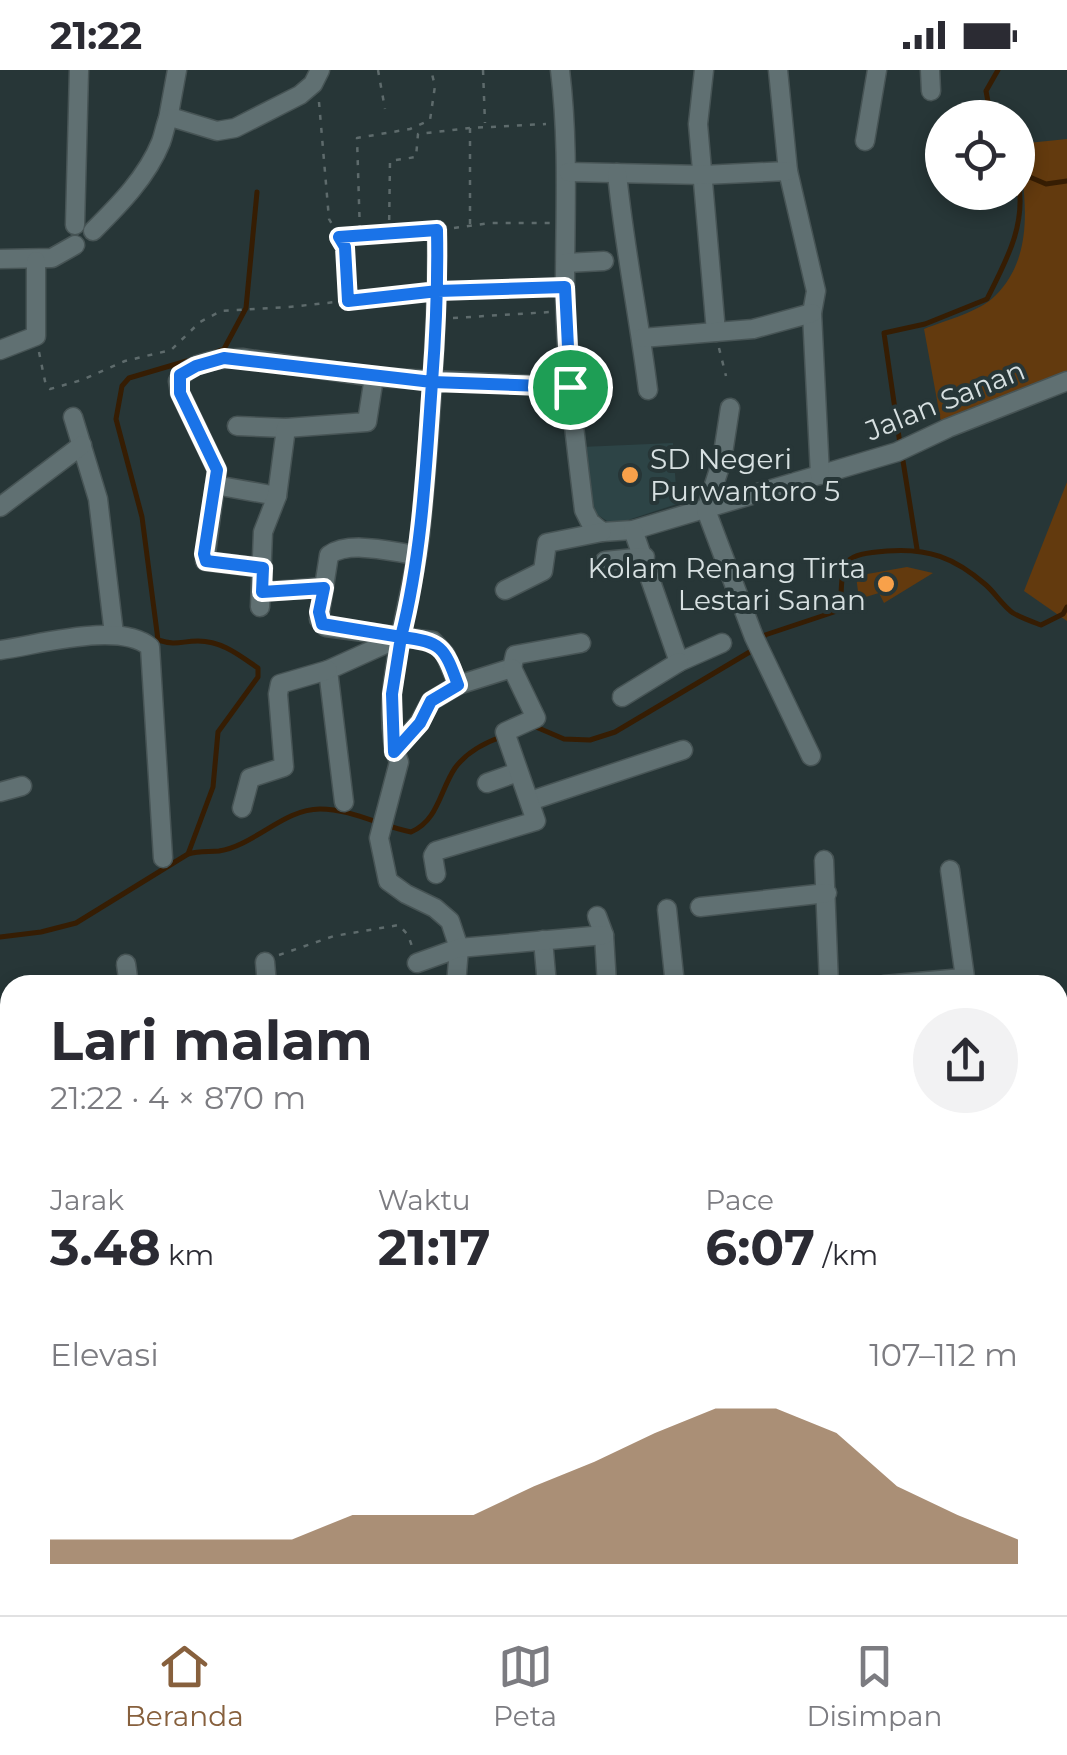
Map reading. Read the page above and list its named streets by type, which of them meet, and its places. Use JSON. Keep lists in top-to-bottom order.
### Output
{
  "streets": {
    "street": ["Jalan Sanan"]
  },
  "places": ["SD Negeri Purwantoro 5", "Kolam Renang Tirta Lestari Sanan"],
  "page": {
    "status": "21:22",
    "heading": ["Lari malam", "21:22 · 4 × 870 m"],
    "stats": [
      ["Jarak", "3.48 km"],
      ["Waktu", "21:17"],
      ["Pace", "6:07 /km"]
    ],
    "chart": ["Elevasi", "107–112 m"],
    "tabs": ["Beranda", "Peta", "Disimpan"]
  }
}
